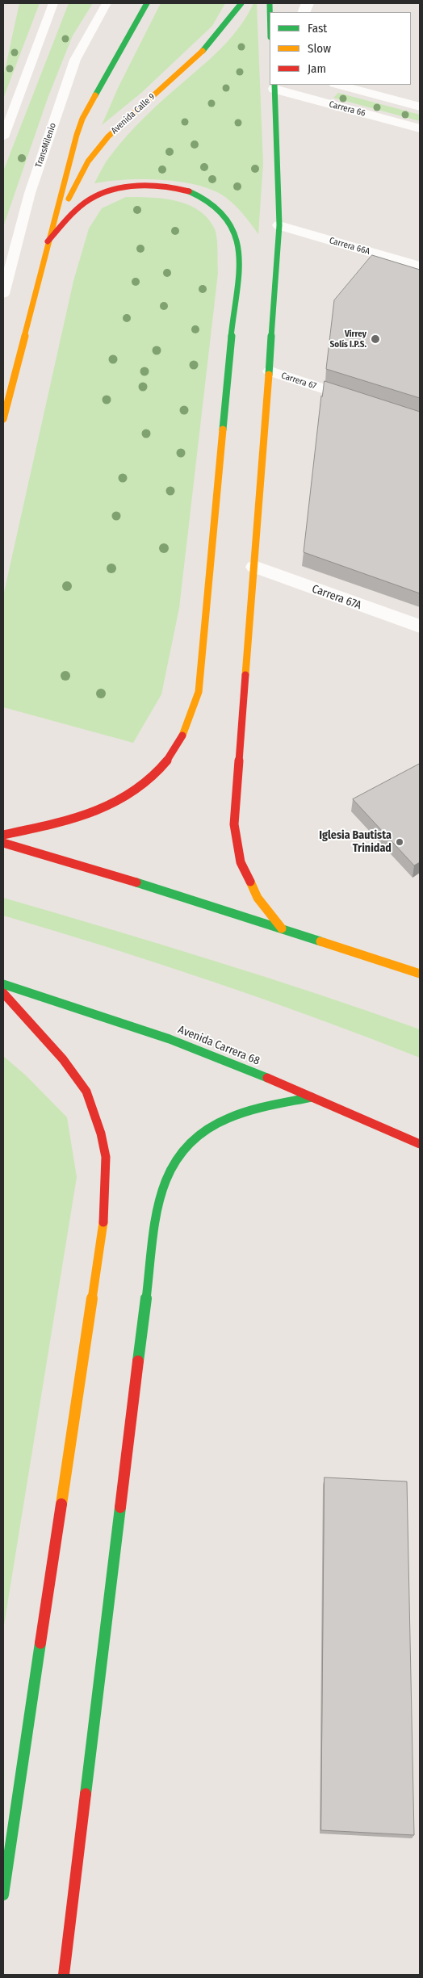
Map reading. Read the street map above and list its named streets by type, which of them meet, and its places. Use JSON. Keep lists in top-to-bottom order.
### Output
{
  "streets": {
    "main road": ["Avenida Calle 9", "Avenida Carrera 68"],
    "street": [
      "Carrera 66",
      "Carrera 66A",
      "Carrera 67",
      "Carrera 67A"
    ],
    "lane": ["TransMilenio"]
  },
  "places": ["Virrey Solís I.P.S.", "Iglesia Bautista Trinidad"],
  "legend": ["Fast", "Slow", "Jam"]
}
